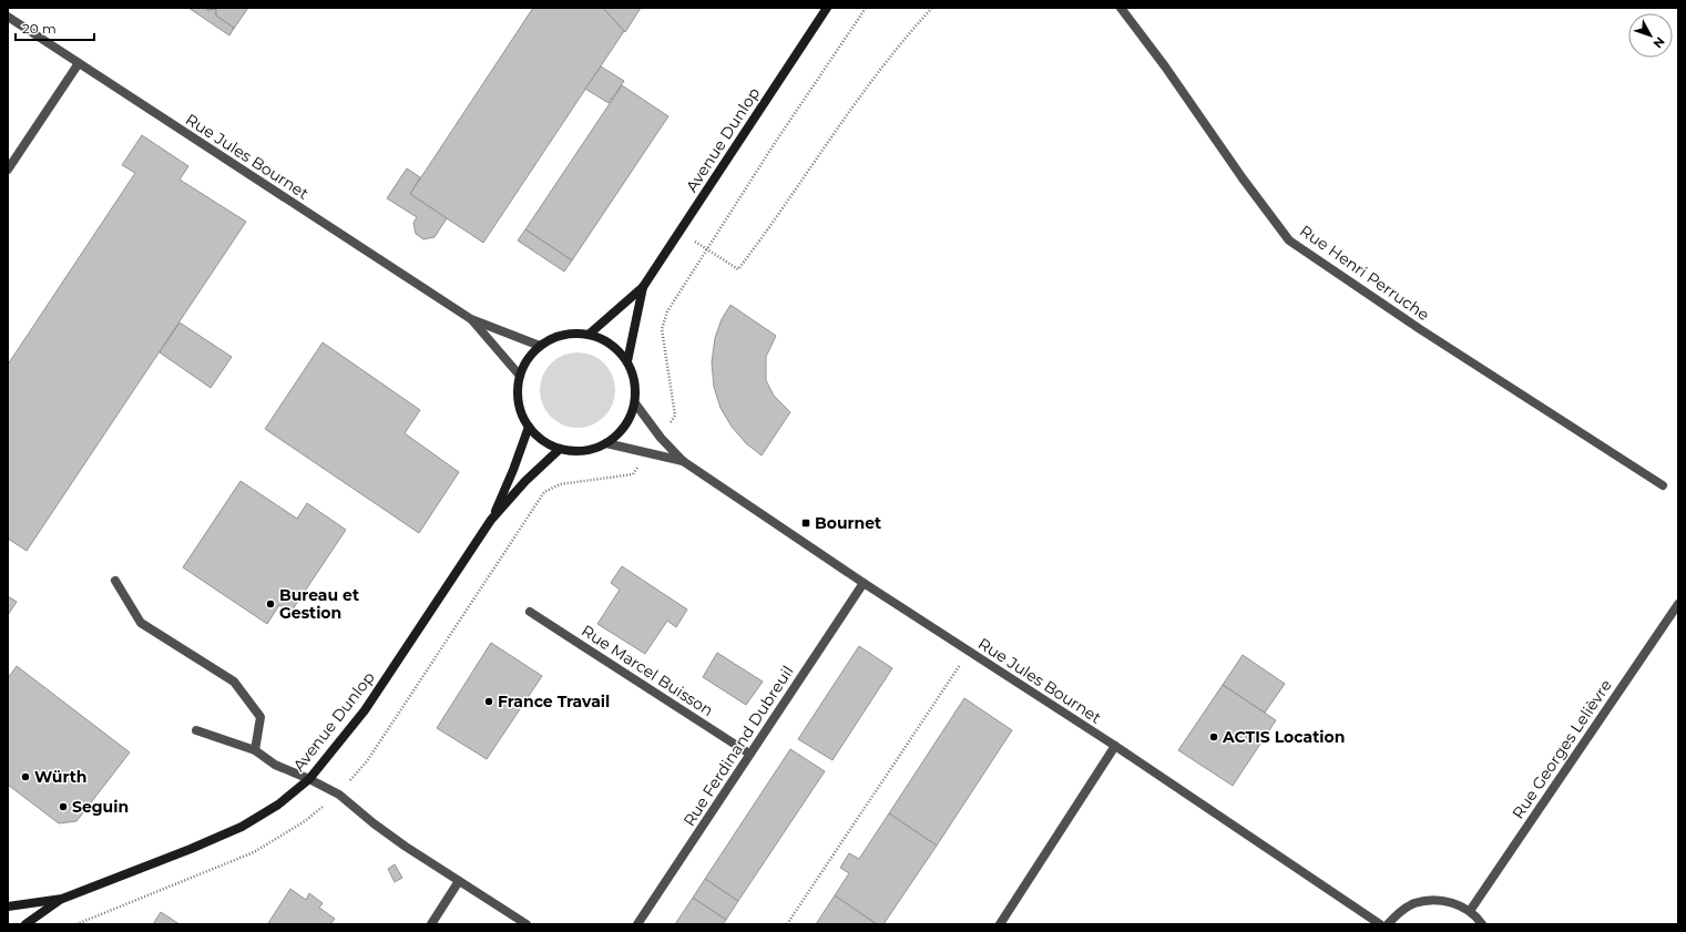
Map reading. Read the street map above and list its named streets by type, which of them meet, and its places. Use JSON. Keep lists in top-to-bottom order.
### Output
{
  "streets": {
    "street": [
      "Avenue Dunlop",
      "Rue Jules Bournet",
      "Rue Henri Perruche",
      "Rue Marcel Buisson",
      "Rue Ferdinand Dubreuil",
      "Rue Georges Lelièvre"
    ]
  },
  "crossings": [
    ["Avenue Dunlop", "Rue Jules Bournet"],
    ["Rue Jules Bournet", "Rue Ferdinand Dubreuil"],
    ["Rue Marcel Buisson", "Rue Ferdinand Dubreuil"]
  ],
  "places": {
    "transit": ["Bournet"],
    "other": [
      "Bureau et Gestion",
      "France Travail",
      "ACTIS Location",
      "Würth",
      "Seguin"
    ]
  },
  "scale_bar": "20 m",
  "north": "bottom right"
}
